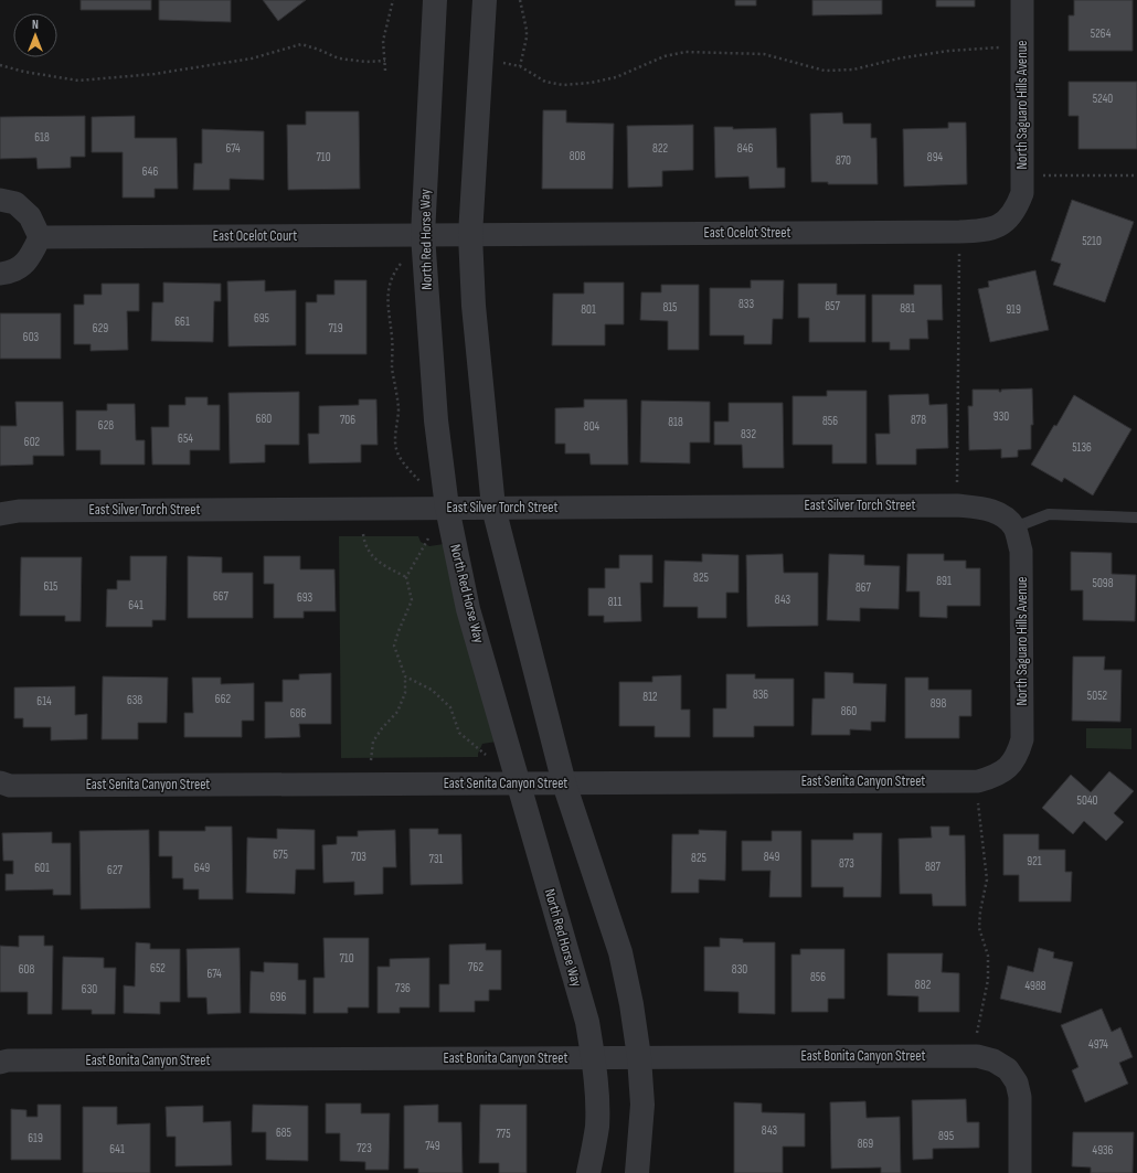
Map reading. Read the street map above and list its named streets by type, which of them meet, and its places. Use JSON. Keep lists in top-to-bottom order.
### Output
{
  "streets": {
    "street": [
      "North Saguaro Hills Avenue",
      "East Ocelot Street",
      "East Ocelot Court",
      "North Red Horse Way",
      "East Silver Torch Street",
      "East Senita Canyon Street",
      "East Bonita Canyon Street"
    ]
  },
  "crossings": [
    ["North Saguaro Hills Avenue", "East Ocelot Street"],
    ["North Saguaro Hills Avenue", "East Silver Torch Street"],
    ["North Saguaro Hills Avenue", "East Senita Canyon Street"],
    ["East Ocelot Street", "East Ocelot Court"],
    ["East Ocelot Court", "North Red Horse Way"],
    ["North Red Horse Way", "East Silver Torch Street"],
    ["North Red Horse Way", "East Senita Canyon Street"],
    ["North Red Horse Way", "East Bonita Canyon Street"]
  ],
  "house_numbers": [
    "5264",
    "5240",
    "618",
    "674",
    "822",
    "846",
    "808",
    "710",
    "894",
    "870",
    "646",
    "5210",
    "833",
    "857",
    "815",
    "881",
    "801",
    "919",
    "695",
    "661",
    "629",
    "719",
    "603",
    "930",
    "680",
    "706",
    "878",
    "856",
    "818",
    "628",
    "804",
    "832",
    "654",
    "602",
    "5136",
    "825",
    "891",
    "5098",
    "615",
    "867",
    "667",
    "693",
    "843",
    "811",
    "641",
    "836",
    "5052",
    "812",
    "662",
    "638",
    "614",
    "898",
    "860",
    "686",
    "5040",
    "675",
    "703",
    "849",
    "825",
    "731",
    "921",
    "873",
    "887",
    "601",
    "649",
    "627",
    "710",
    "762",
    "652",
    "608",
    "830",
    "674",
    "856",
    "882",
    "4988",
    "736",
    "630",
    "696",
    "4974",
    "843",
    "685",
    "775",
    "895",
    "619",
    "869",
    "749",
    "723",
    "641",
    "4936"
  ],
  "north": "top"
}
